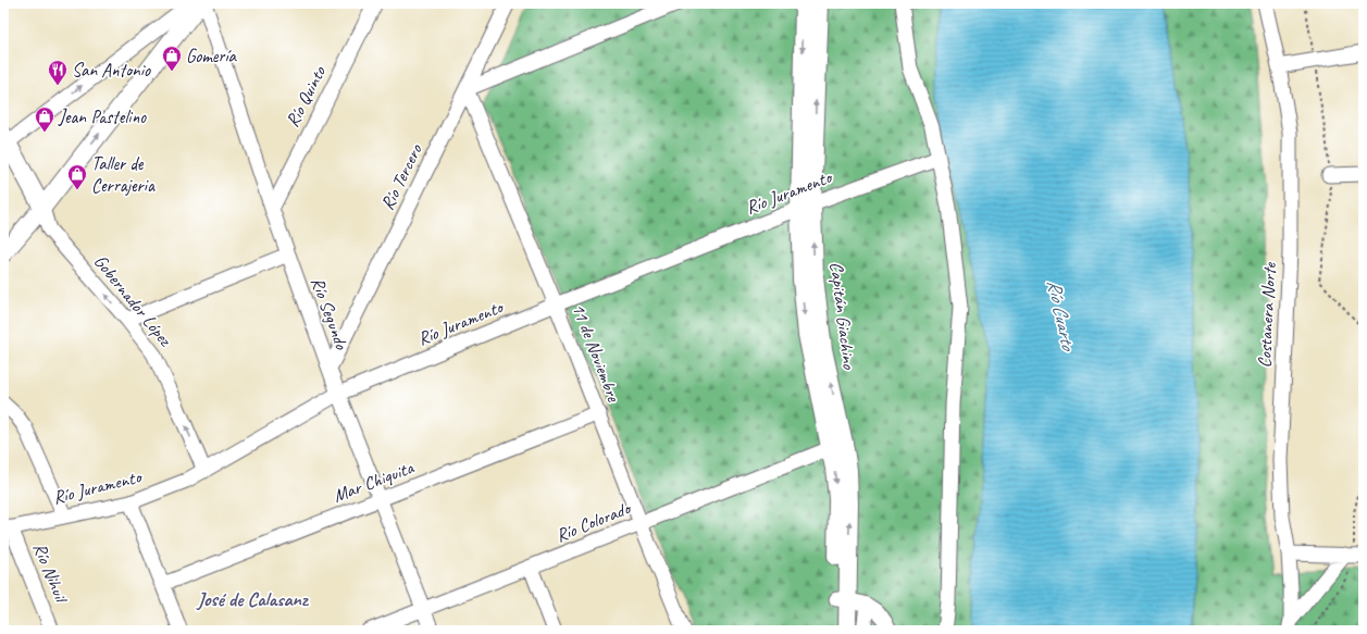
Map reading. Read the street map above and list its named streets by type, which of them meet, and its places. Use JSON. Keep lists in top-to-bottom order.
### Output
{
  "streets": {
    "main road": ["Capitán Giachino"],
    "street": [
      "Río Quinto",
      "Río Tercero",
      "Río Juramento",
      "Gobernador López",
      "Río Segundo",
      "Costanera Norte",
      "11 de Noviembre",
      "Mar Chiquita",
      "Río Colorado",
      "Río Nihuil"
    ]
  },
  "crossings": [
    ["Río Quinto", "Río Segundo"],
    ["Río Tercero", "Río Segundo"],
    ["Río Tercero", "11 de Noviembre"],
    ["Río Juramento", "Gobernador López"],
    ["Río Juramento", "Río Segundo"],
    ["Río Juramento", "Capitán Giachino"],
    ["Río Juramento", "11 de Noviembre"],
    ["Río Juramento", "Río Nihuil"],
    ["Río Segundo", "Mar Chiquita"],
    ["Río Segundo", "Río Colorado"],
    ["Capitán Giachino", "Río Colorado"],
    ["11 de Noviembre", "Mar Chiquita"],
    ["11 de Noviembre", "Río Colorado"]
  ],
  "one_way": ["Gobernador López"],
  "districts": ["José de Calasanz"],
  "water": ["Río Cuarto"],
  "places": {
    "shop": ["Gomería", "Jean Pastelino", "Taller de Cerrajeria"],
    "restaurant": ["San Antonio"]
  }
}
